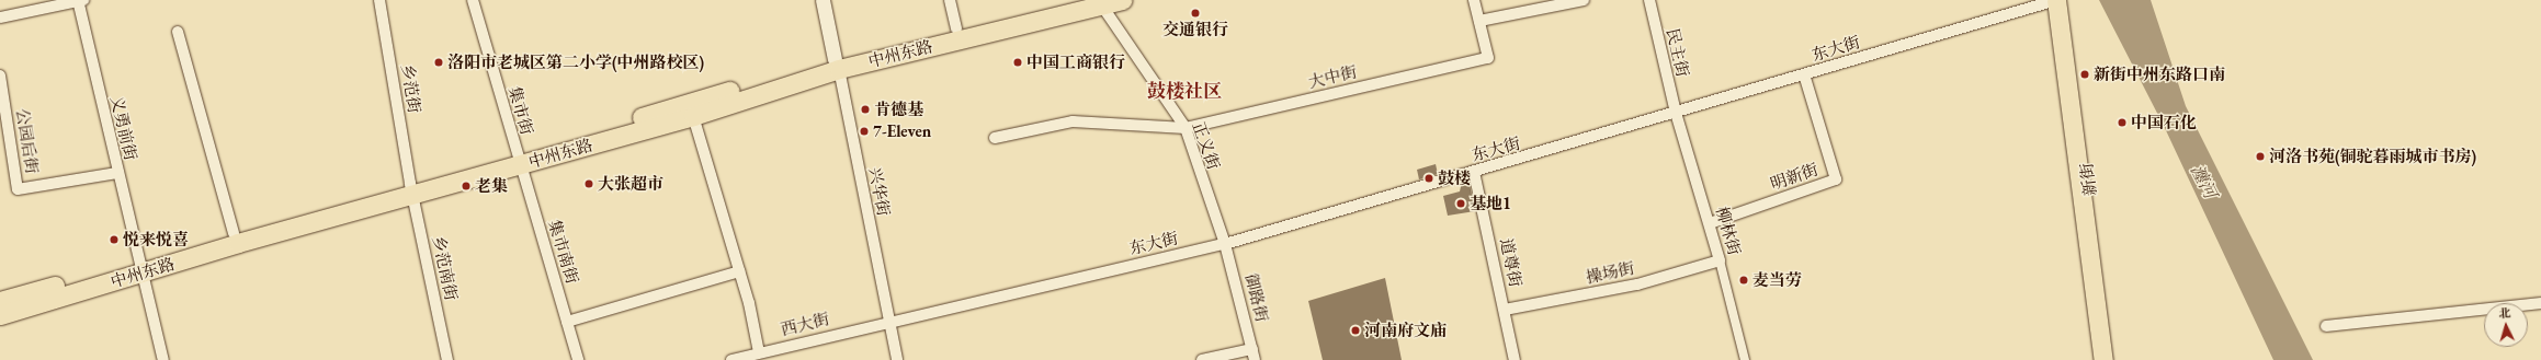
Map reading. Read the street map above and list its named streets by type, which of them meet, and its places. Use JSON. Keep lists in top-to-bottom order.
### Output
{
  "streets": {
    "main road": ["中州东路", "新街"],
    "street": [
      "东大街",
      "民主街",
      "大中街",
      "乡范街",
      "集市街",
      "义勇前街",
      "公园后街",
      "正义街",
      "明新街",
      "兴华街",
      "柳林街",
      "集市南街",
      "道尊街",
      "乡范南街",
      "操场街",
      "御路街",
      "西大街"
    ]
  },
  "crossings": [
    ["东大街", "民主街"],
    ["东大街", "正义街"],
    ["东大街", "明新街"],
    ["东大街", "兴华街"],
    ["东大街", "柳林街"],
    ["东大街", "道尊街"],
    ["东大街", "御路街"],
    ["东大街", "西大街"],
    ["民主街", "柳林街"],
    ["中州东路", "乡范街"],
    ["中州东路", "集市街"],
    ["中州东路", "义勇前街"],
    ["中州东路", "正义街"],
    ["中州东路", "兴华街"],
    ["中州东路", "集市南街"],
    ["中州东路", "乡范南街"],
    ["大中街", "正义街"],
    ["乡范街", "乡范南街"],
    ["集市街", "集市南街"],
    ["义勇前街", "公园后街"],
    ["正义街", "御路街"],
    ["明新街", "柳林街"],
    ["兴华街", "西大街"],
    ["柳林街", "操场街"],
    ["道尊街", "操场街"]
  ],
  "districts": ["鼓楼社区"],
  "water": ["瀍河"],
  "places": [
    "交通银行",
    "洛阳市老城区第二小学(中州路校区)",
    "中国工商银行",
    "新街中州东路口南",
    "肯德基",
    "中国石化",
    "7-Eleven",
    "河洛书苑(铜驼暮雨城市书房)",
    "鼓楼",
    "大张超市",
    "老集",
    "基地1",
    "悦来悦喜",
    "麦当劳",
    "河南府文庙"
  ],
  "north": "top"
}
